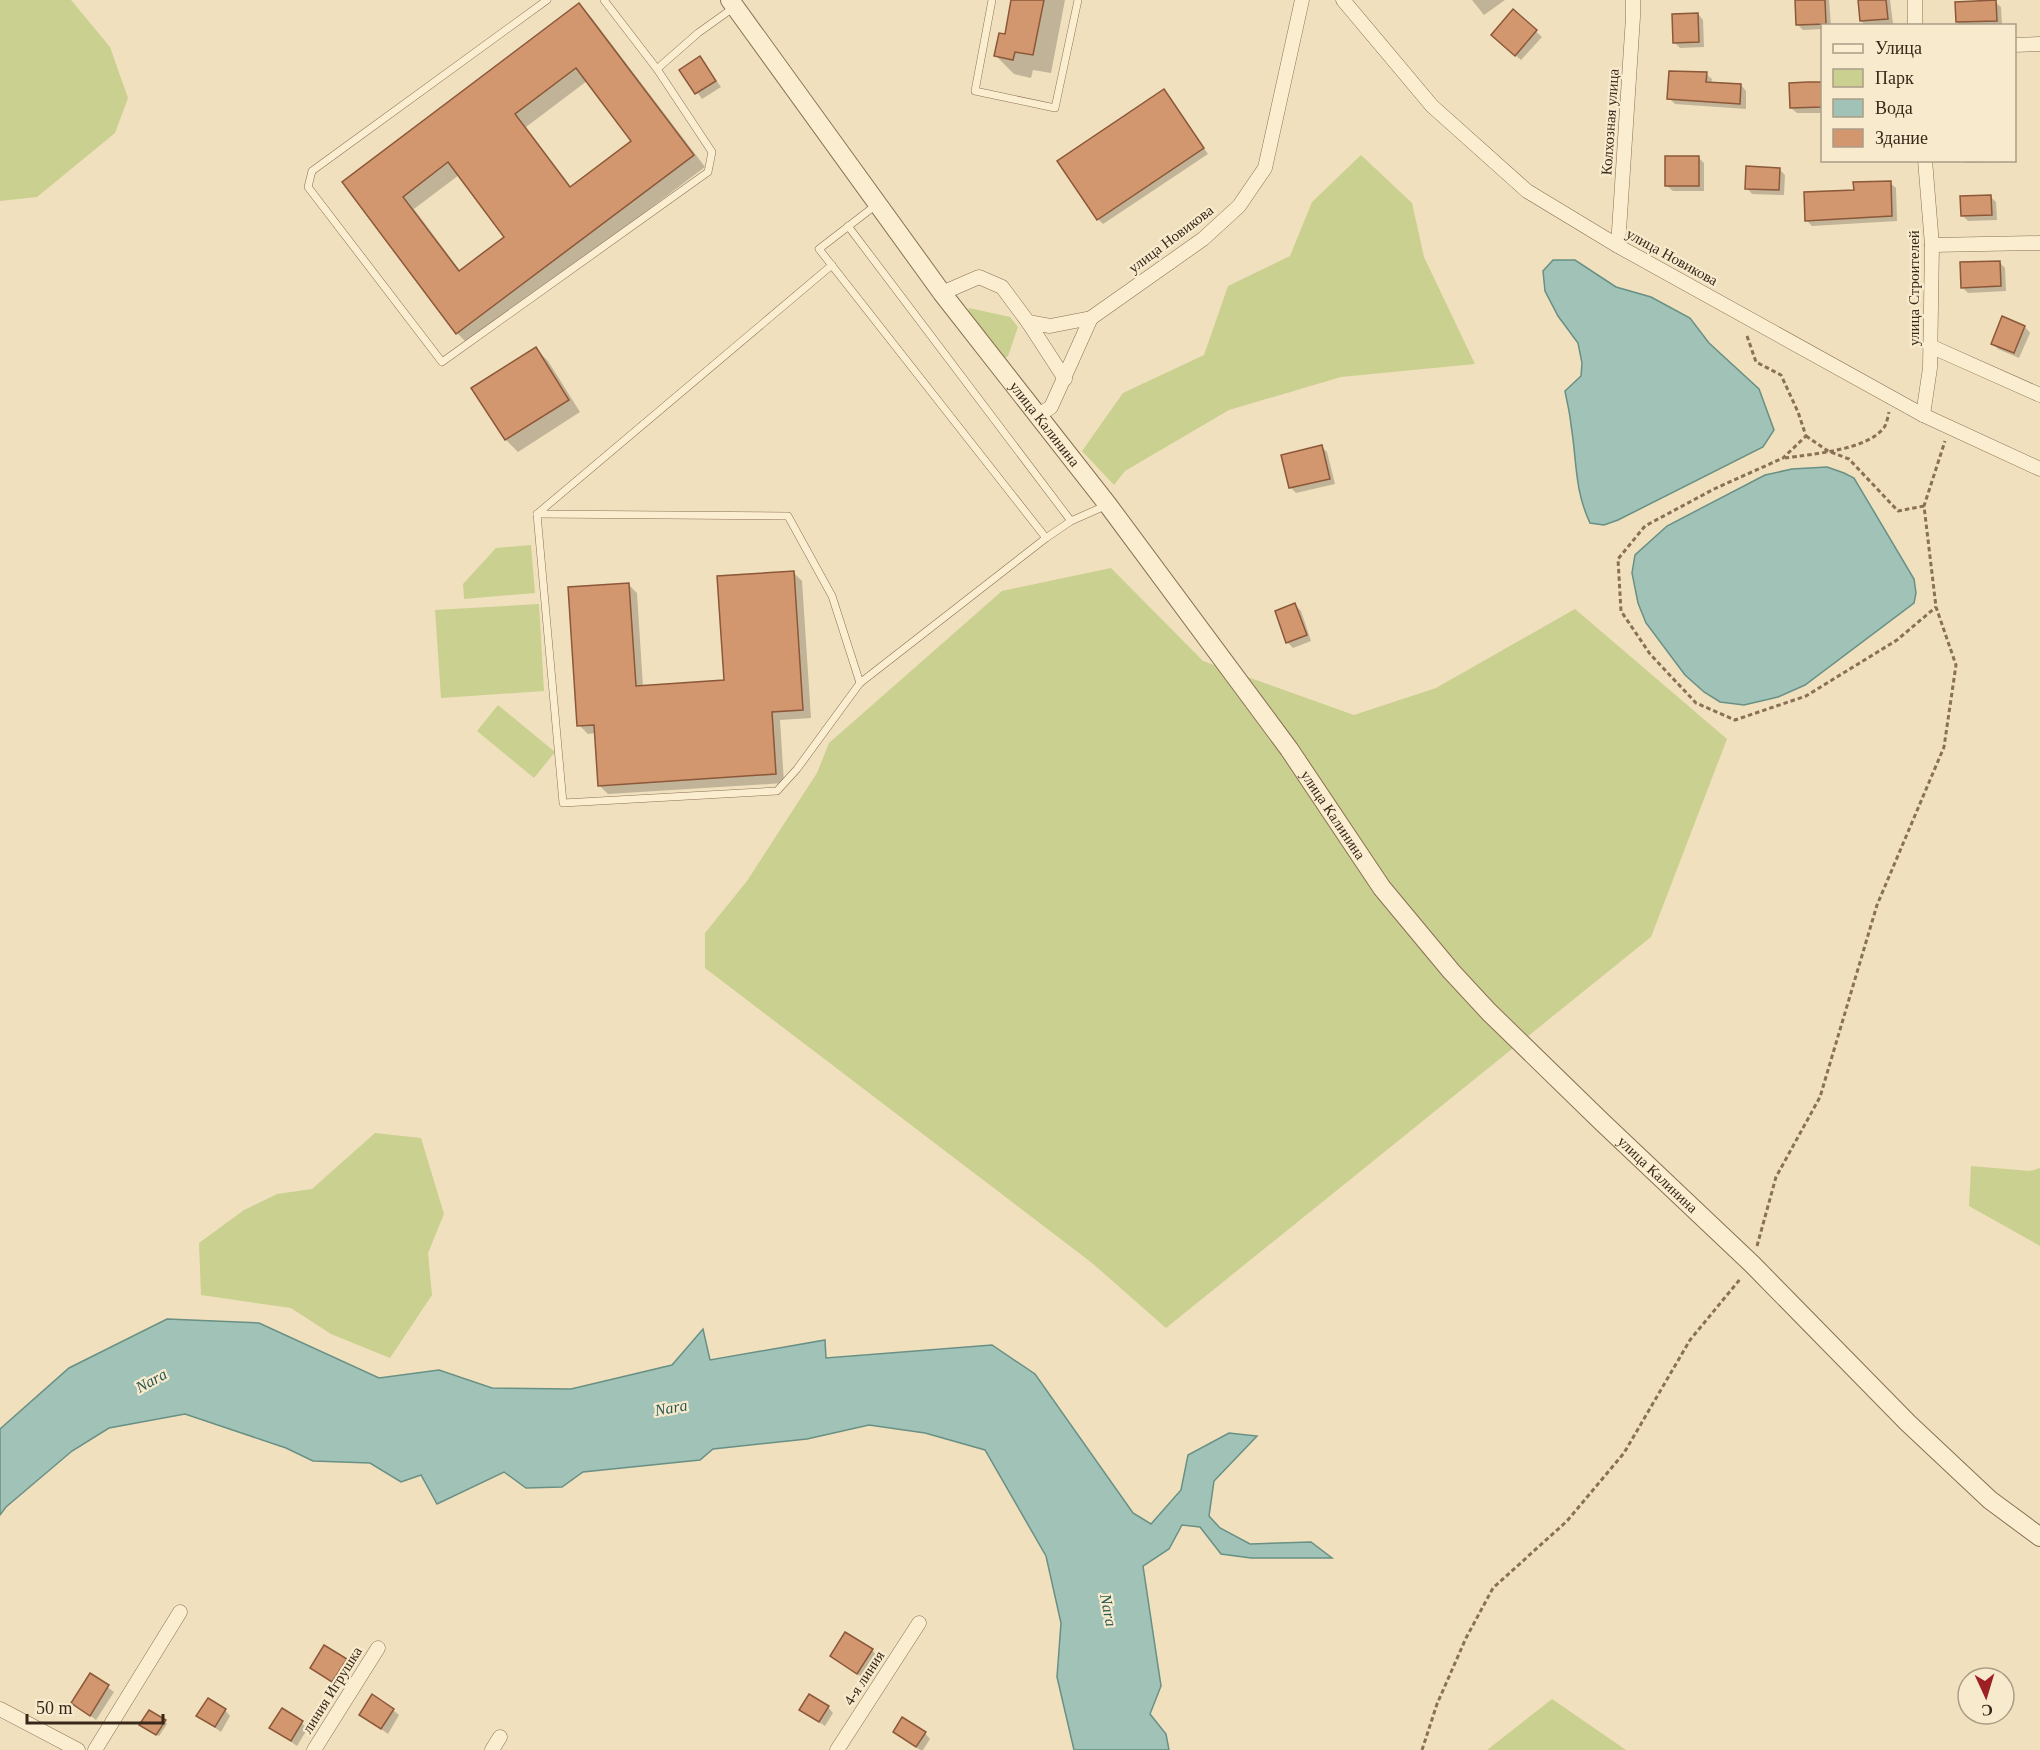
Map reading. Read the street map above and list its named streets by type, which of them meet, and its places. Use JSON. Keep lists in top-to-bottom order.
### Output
{
  "streets": {
    "street": [
      "Колхозная улица",
      "улица Новикова",
      "улица Строителей",
      "улица Калинина",
      "4-я линия",
      "линия Игрушка"
    ]
  },
  "crossings": [
    ["Колхозная улица", "улица Новикова"],
    ["улица Новикова", "улица Строителей"]
  ],
  "water": ["Nara"],
  "legend": [
    "Улица",
    "Парк",
    "Вода",
    "Здание"
  ],
  "scale_bar": "50 m",
  "north": "bottom"
}
